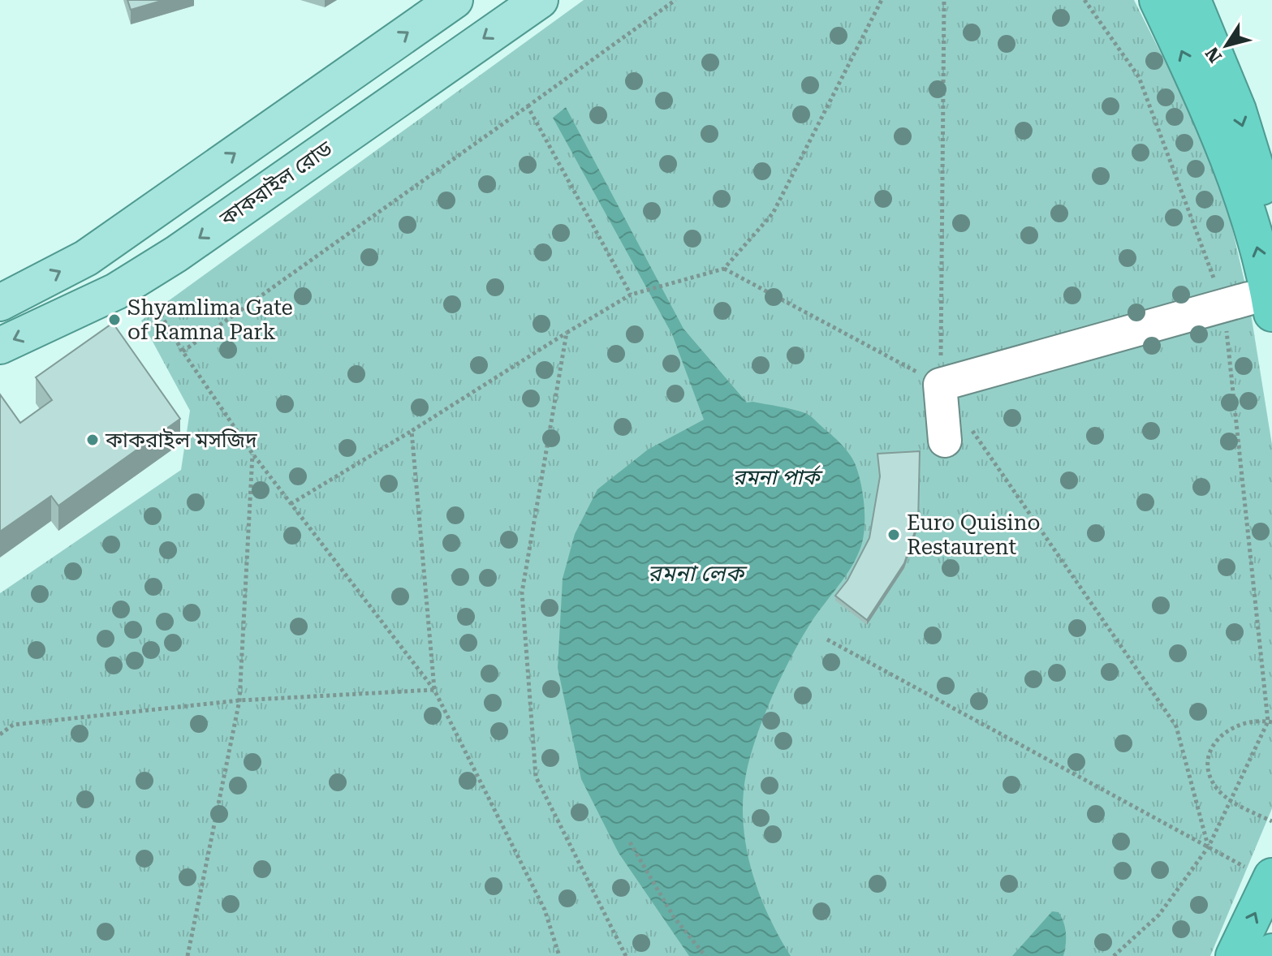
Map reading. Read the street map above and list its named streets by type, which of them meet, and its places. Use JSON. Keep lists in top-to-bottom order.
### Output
{
  "streets": {
    "main road": ["কাকরাইল রোড"]
  },
  "water": ["রমনা লেক"],
  "parks": ["রমনা পার্ক"],
  "places": ["Shyamlima Gate of Ramna Park", "কাকরাইল মসজিদ", "Euro Quisino Restaurent"],
  "north": "bottom left"
}
